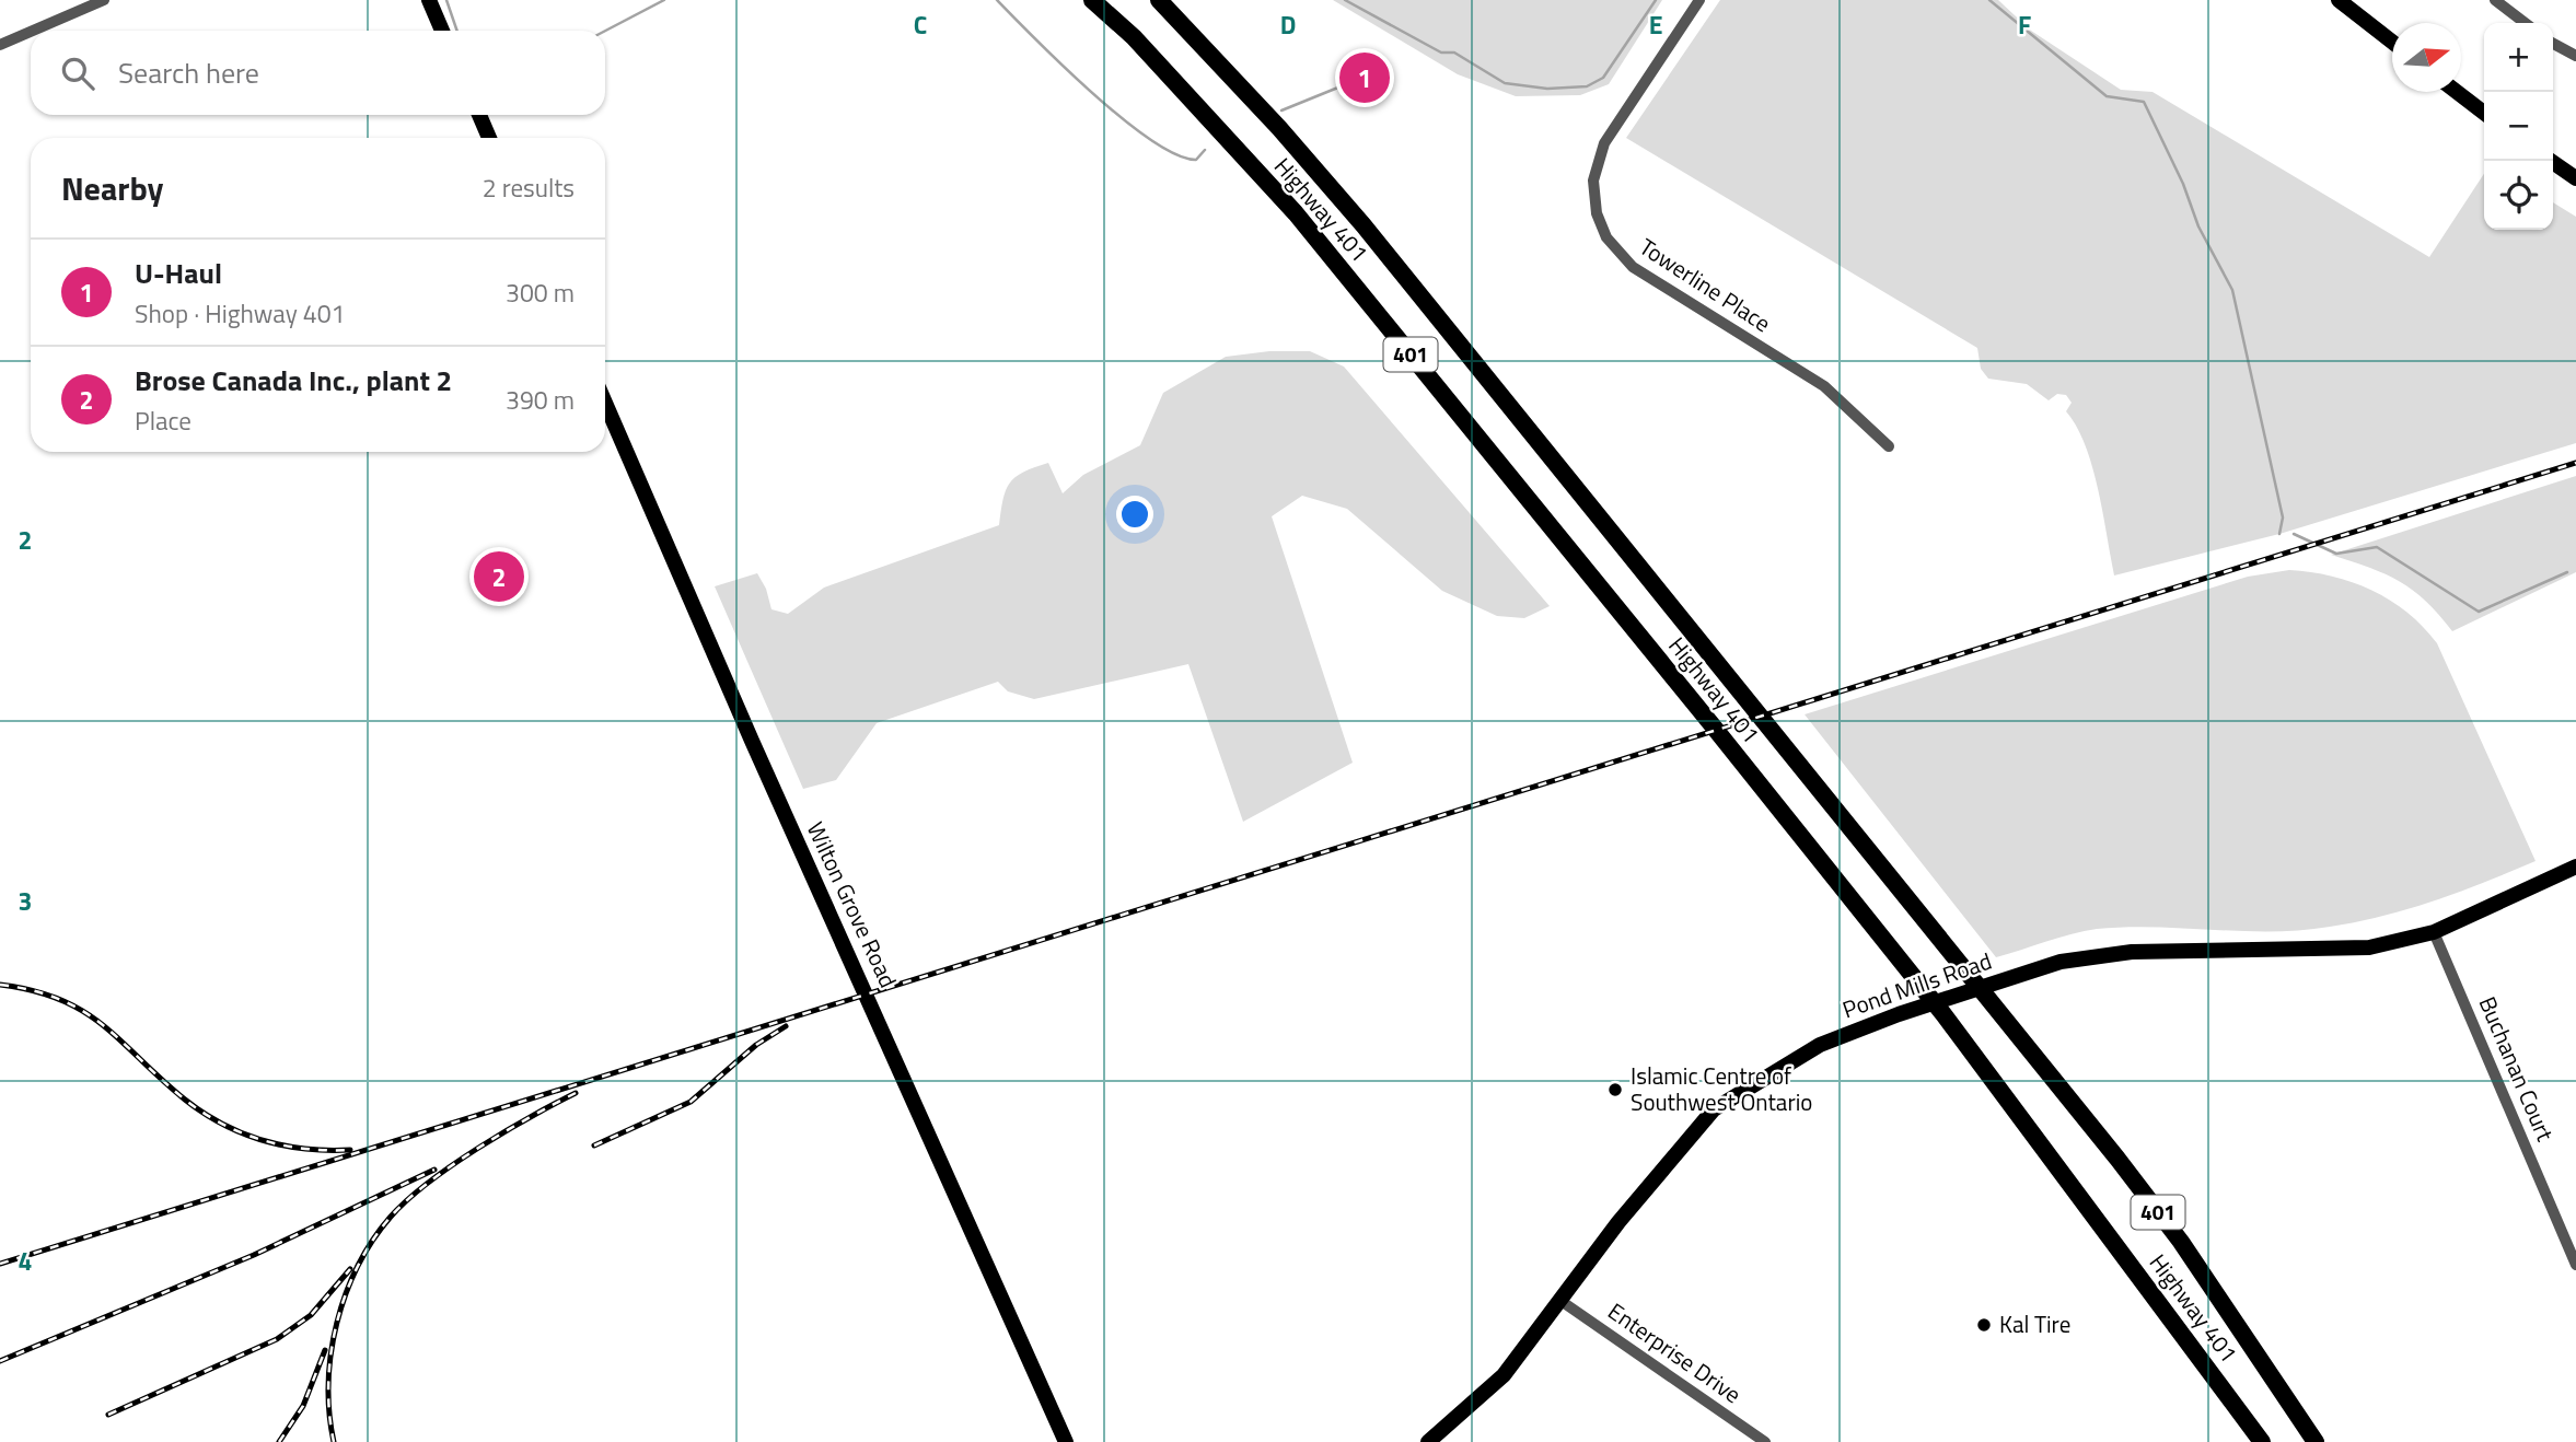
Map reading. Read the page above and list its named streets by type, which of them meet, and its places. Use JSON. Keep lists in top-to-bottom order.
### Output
{
  "streets": {
    "highway": ["Highway 401", "401"],
    "main road": ["Wilton Grove Road", "Pond Mills Road"],
    "street": ["Towerline Place", "Buchanan Court", "Enterprise Drive"]
  },
  "crossings": [
    ["Pond Mills Road", "Buchanan Court"],
    ["Pond Mills Road", "Enterprise Drive"]
  ],
  "places": ["Islamic Centre of Southwest Ontario", "Kal Tire"],
  "north": "right",
  "page": {
    "map_buttons": ["+", "−"],
    "search": "Search here",
    "pins": ["1", "2"],
    "heading": ["Nearby", "2 results"],
    "list": [
      {
        "mark": "1",
        "name": "U-Haul",
        "note": "Shop · Highway 401",
        "value": "300 m"
      },
      {
        "mark": "2",
        "name": "Brose Canada Inc., plant 2",
        "note": "Place",
        "value": "390 m"
      }
    ]
  },
  "grid": {
    "columns": [
      "C",
      "D",
      "E",
      "F"
    ],
    "rows": ["2", "3", "4"]
  }
}
